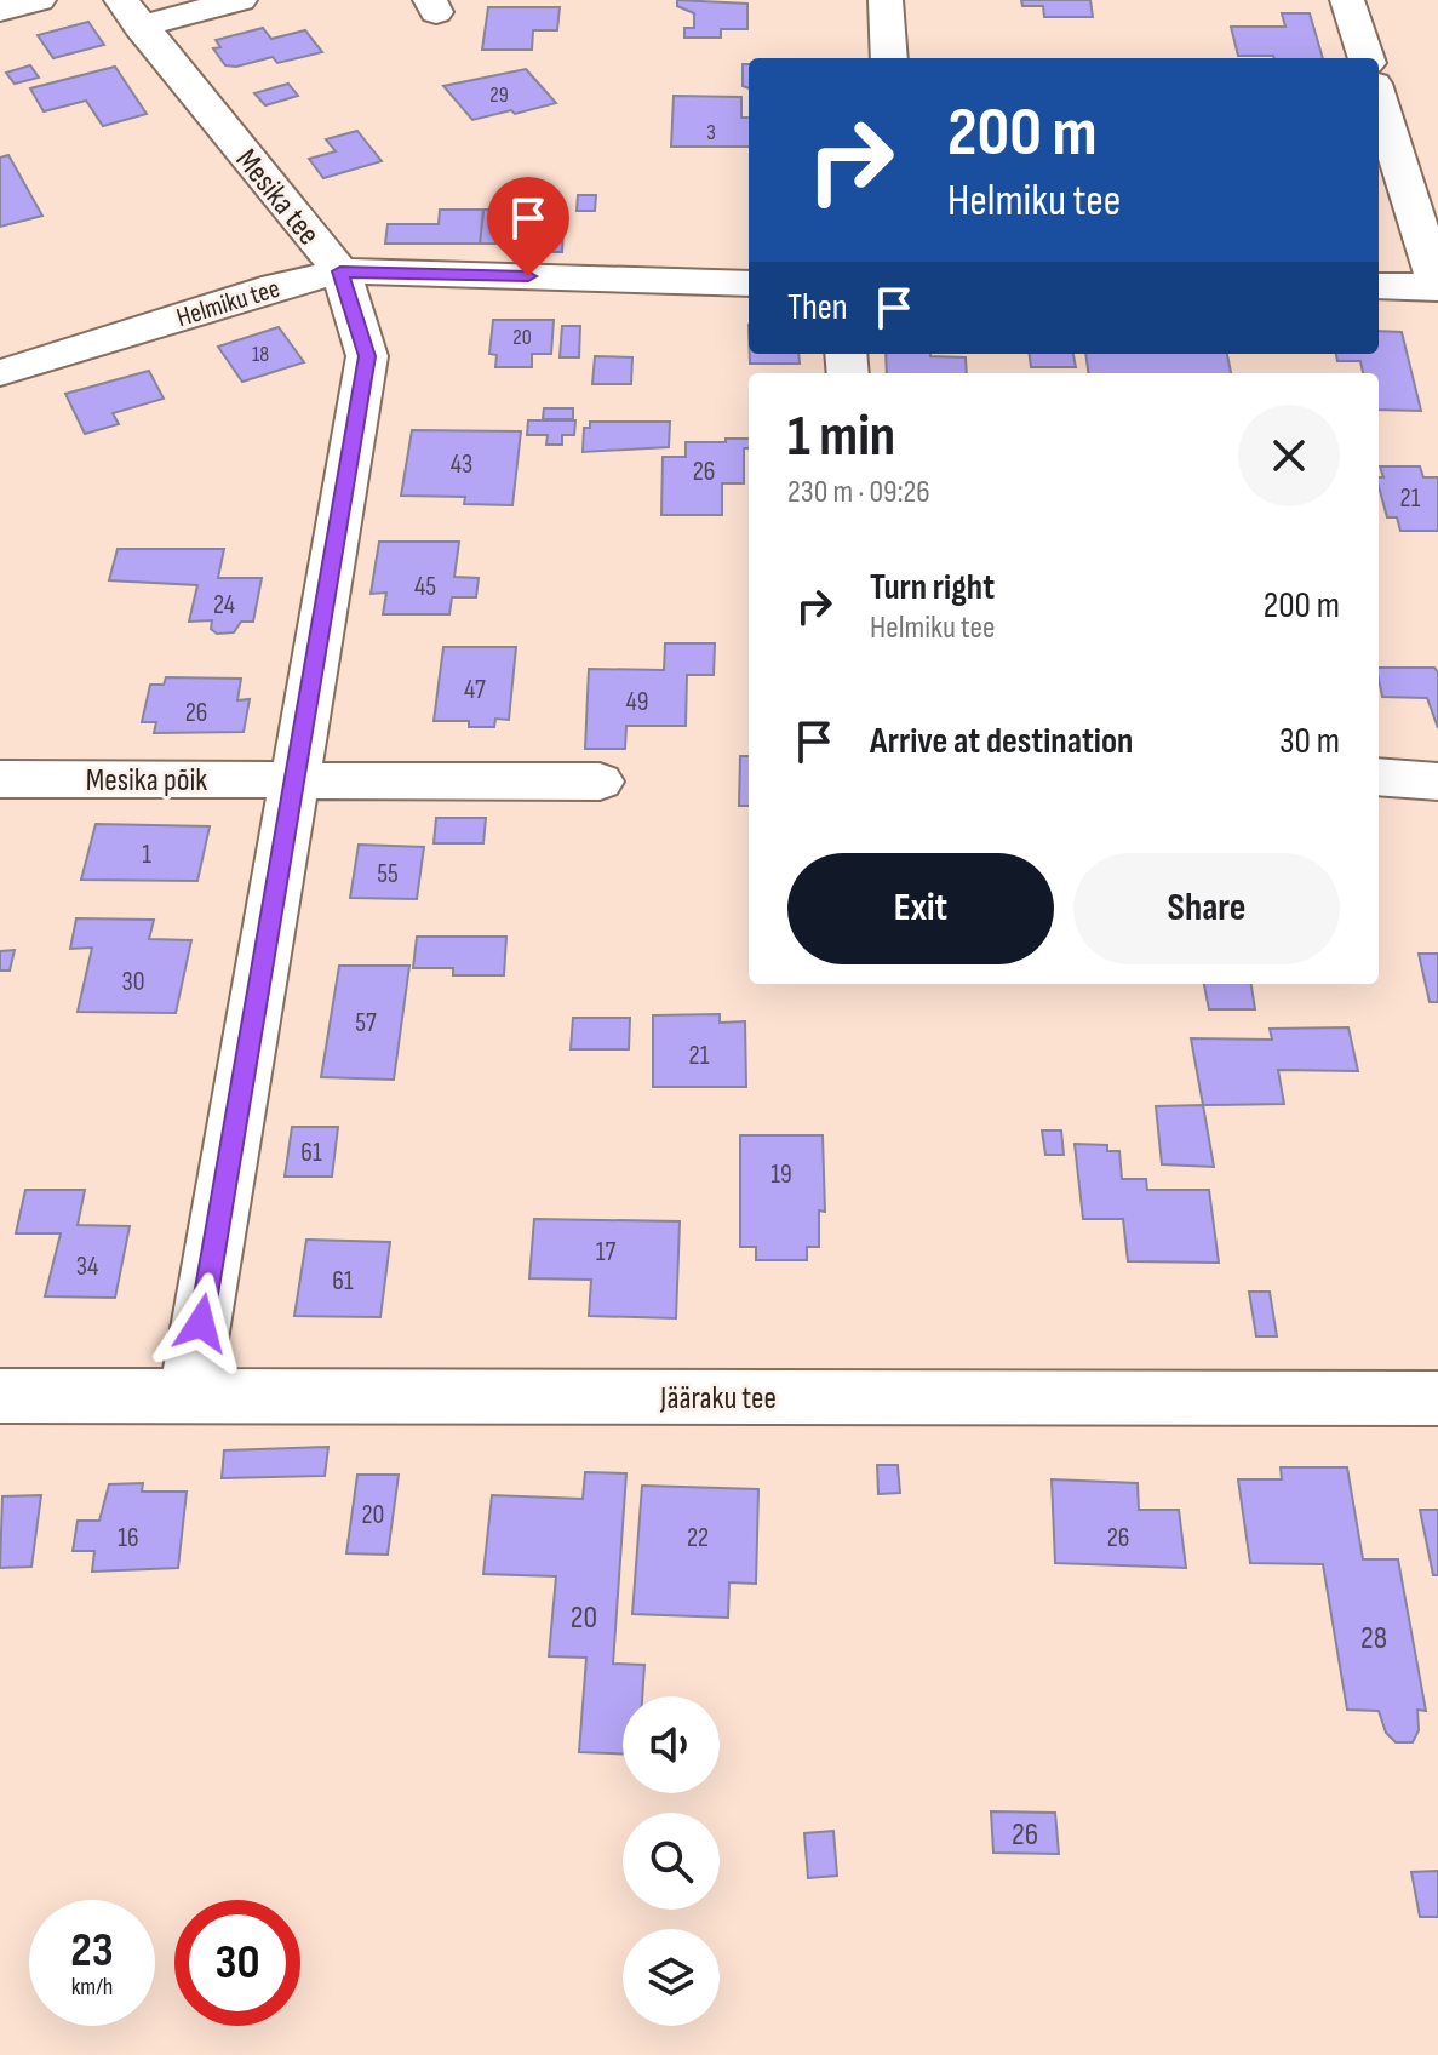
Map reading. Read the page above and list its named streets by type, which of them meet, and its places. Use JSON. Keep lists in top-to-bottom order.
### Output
{
  "streets": {
    "street": [
      "Mesika tee",
      "Helmiku tee",
      "Mesika põik",
      "Jääraku tee"
    ]
  },
  "crossings": [
    ["Mesika tee", "Helmiku tee"],
    ["Mesika tee", "Mesika põik"],
    ["Mesika tee", "Jääraku tee"]
  ],
  "house_numbers": [
    "29",
    "3",
    "20",
    "18",
    "43",
    "26",
    "21",
    "45",
    "24",
    "47",
    "49",
    "26",
    "1",
    "55",
    "30",
    "57",
    "21",
    "61",
    "19",
    "17",
    "34",
    "61",
    "20",
    "16",
    "22",
    "26",
    "20",
    "28",
    "26"
  ],
  "page": {
    "turn": ["200 m", "Helmiku tee"],
    "then": "Then",
    "heading": ["1 min", "230 m · 09:26"],
    "list": [
      {
        "name": "Turn right",
        "note": "Helmiku tee",
        "value": "200 m"
      },
      {
        "name": "Arrive at destination",
        "value": "30 m"
      }
    ],
    "buttons": ["Exit", "Share"],
    "speed": "23 km/h",
    "limit": "30"
  }
}
